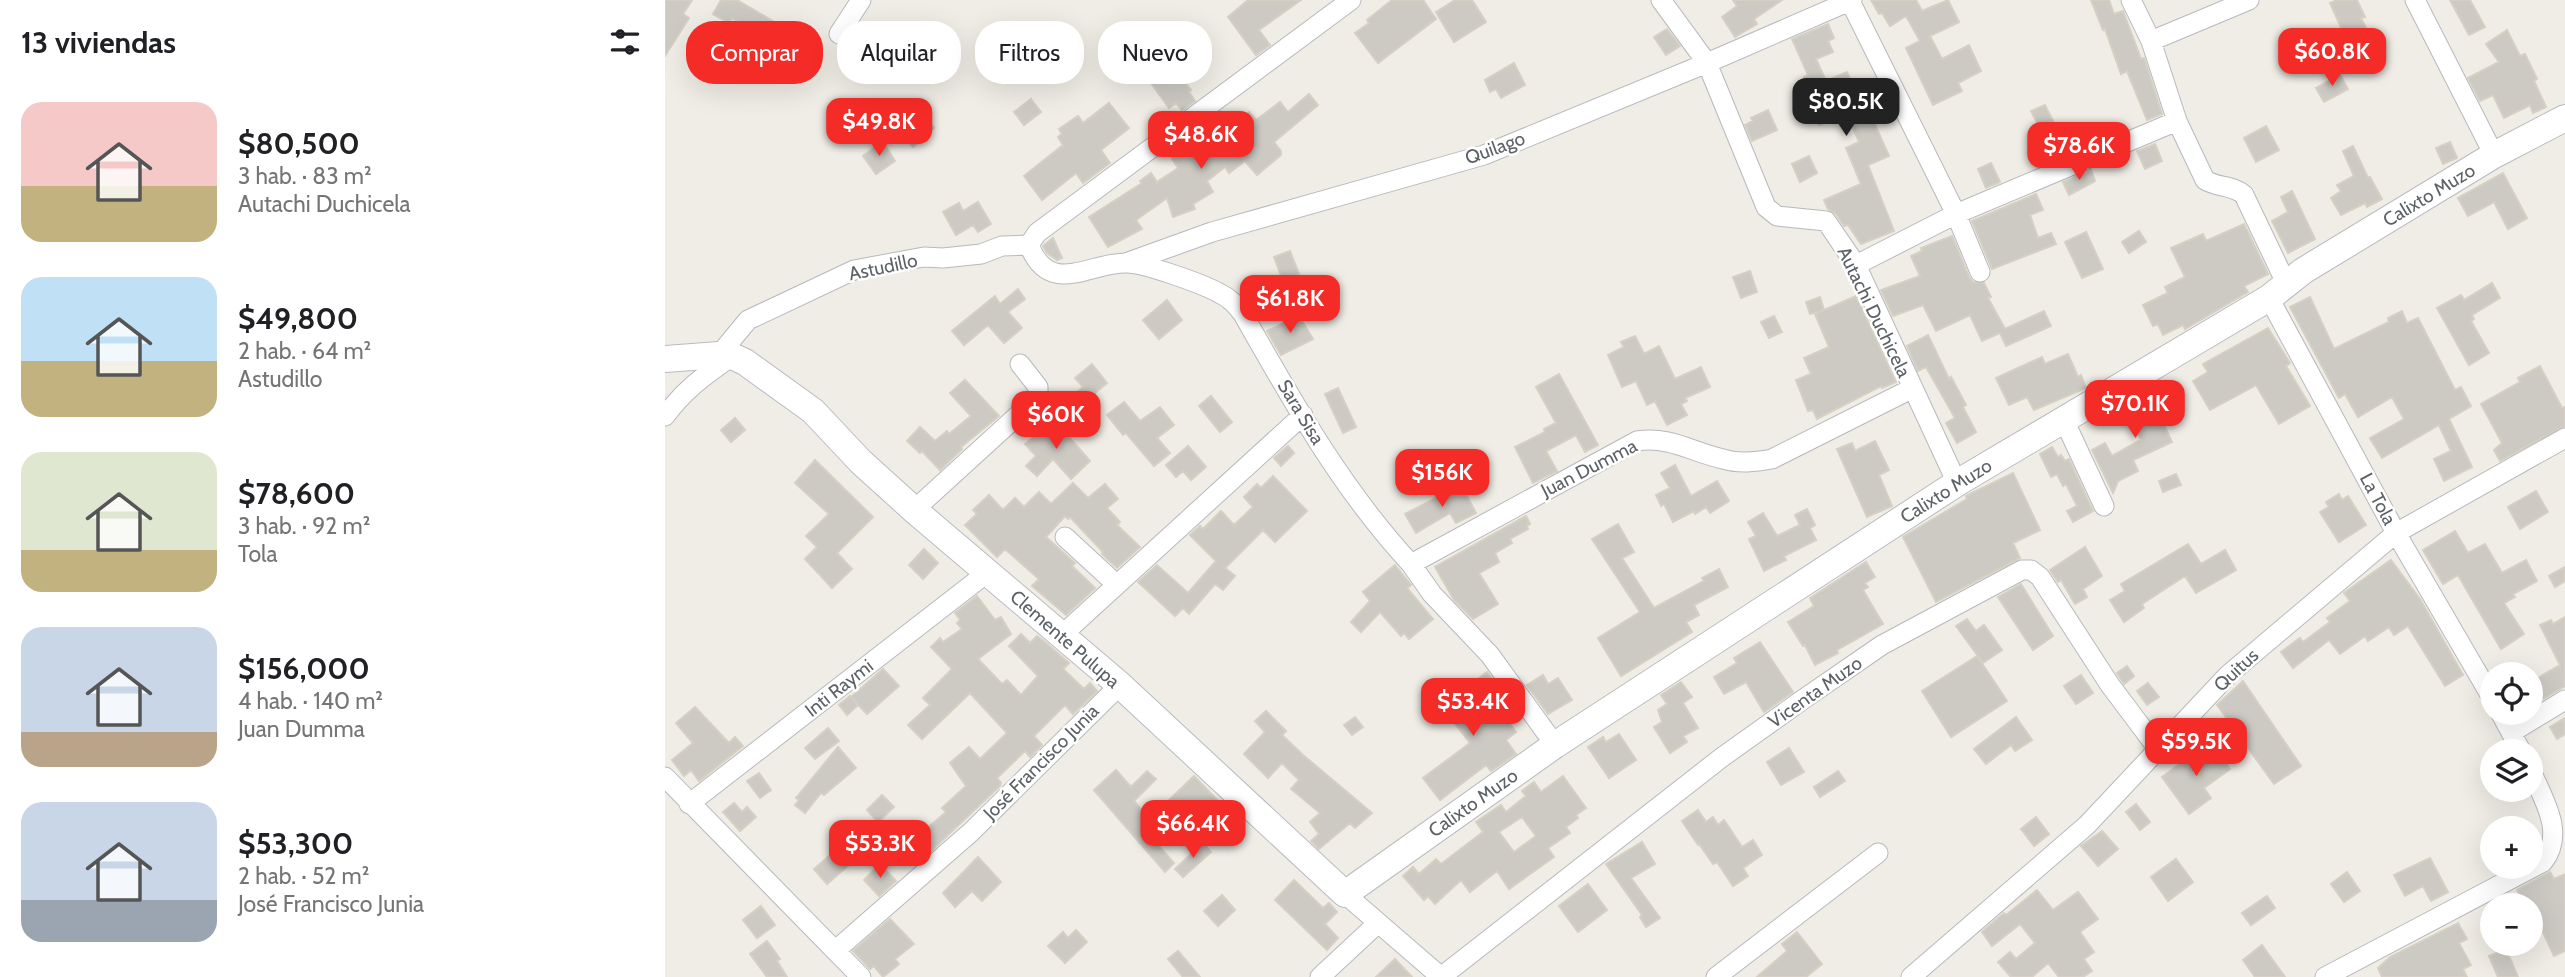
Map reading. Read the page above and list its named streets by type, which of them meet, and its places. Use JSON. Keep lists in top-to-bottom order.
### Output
{
  "streets": {
    "street": [
      "Quilago",
      "Calixto Muzo",
      "Astudillo",
      "Autachi Duchicela",
      "Sara Sisa",
      "Juan Dumma",
      "La Tola",
      "Clemente Pulupa",
      "Quitus",
      "Inti Raymi",
      "Vicenta Muzo",
      "José Francisco Junia"
    ]
  },
  "crossings": [
    ["Quilago", "Autachi Duchicela"],
    ["Quilago", "Sara Sisa"],
    ["Calixto Muzo", "Autachi Duchicela"],
    ["Calixto Muzo", "La Tola"],
    ["Calixto Muzo", "Clemente Pulupa"],
    ["Astudillo", "Sara Sisa"],
    ["Astudillo", "Clemente Pulupa"],
    ["Autachi Duchicela", "Juan Dumma"],
    ["Sara Sisa", "Juan Dumma"],
    ["La Tola", "Quitus"],
    ["Clemente Pulupa", "Inti Raymi"],
    ["Clemente Pulupa", "Vicenta Muzo"],
    ["Clemente Pulupa", "José Francisco Junia"],
    ["Quitus", "Vicenta Muzo"]
  ],
  "page": {
    "heading": "13 viviendas",
    "chip": [
      "Comprar",
      "Alquilar",
      "Filtros",
      "Nuevo"
    ],
    "price": [
      "$60.8K",
      "$80.5K",
      "$49.8K",
      "$48.6K",
      "$78.6K",
      "$61.8K",
      "$70.1K",
      "$60K",
      "$156K",
      "$53.4K",
      "$59.5K",
      "$66.4K",
      "$53.3K"
    ],
    "list": [
      {
        "name": "$80,500",
        "note": "3 hab. · 83 m² · Autachi Duchicela"
      },
      {
        "name": "$49,800",
        "note": "2 hab. · 64 m² · Astudillo"
      },
      {
        "name": "$78,600",
        "note": "3 hab. · 92 m² · Tola"
      },
      {
        "name": "$156,000",
        "note": "4 hab. · 140 m² · Juan Dumma"
      },
      {
        "name": "$53,300",
        "note": "2 hab. · 52 m² · José Francisco Junia"
      }
    ],
    "map_buttons": ["+", "−"]
  }
}
